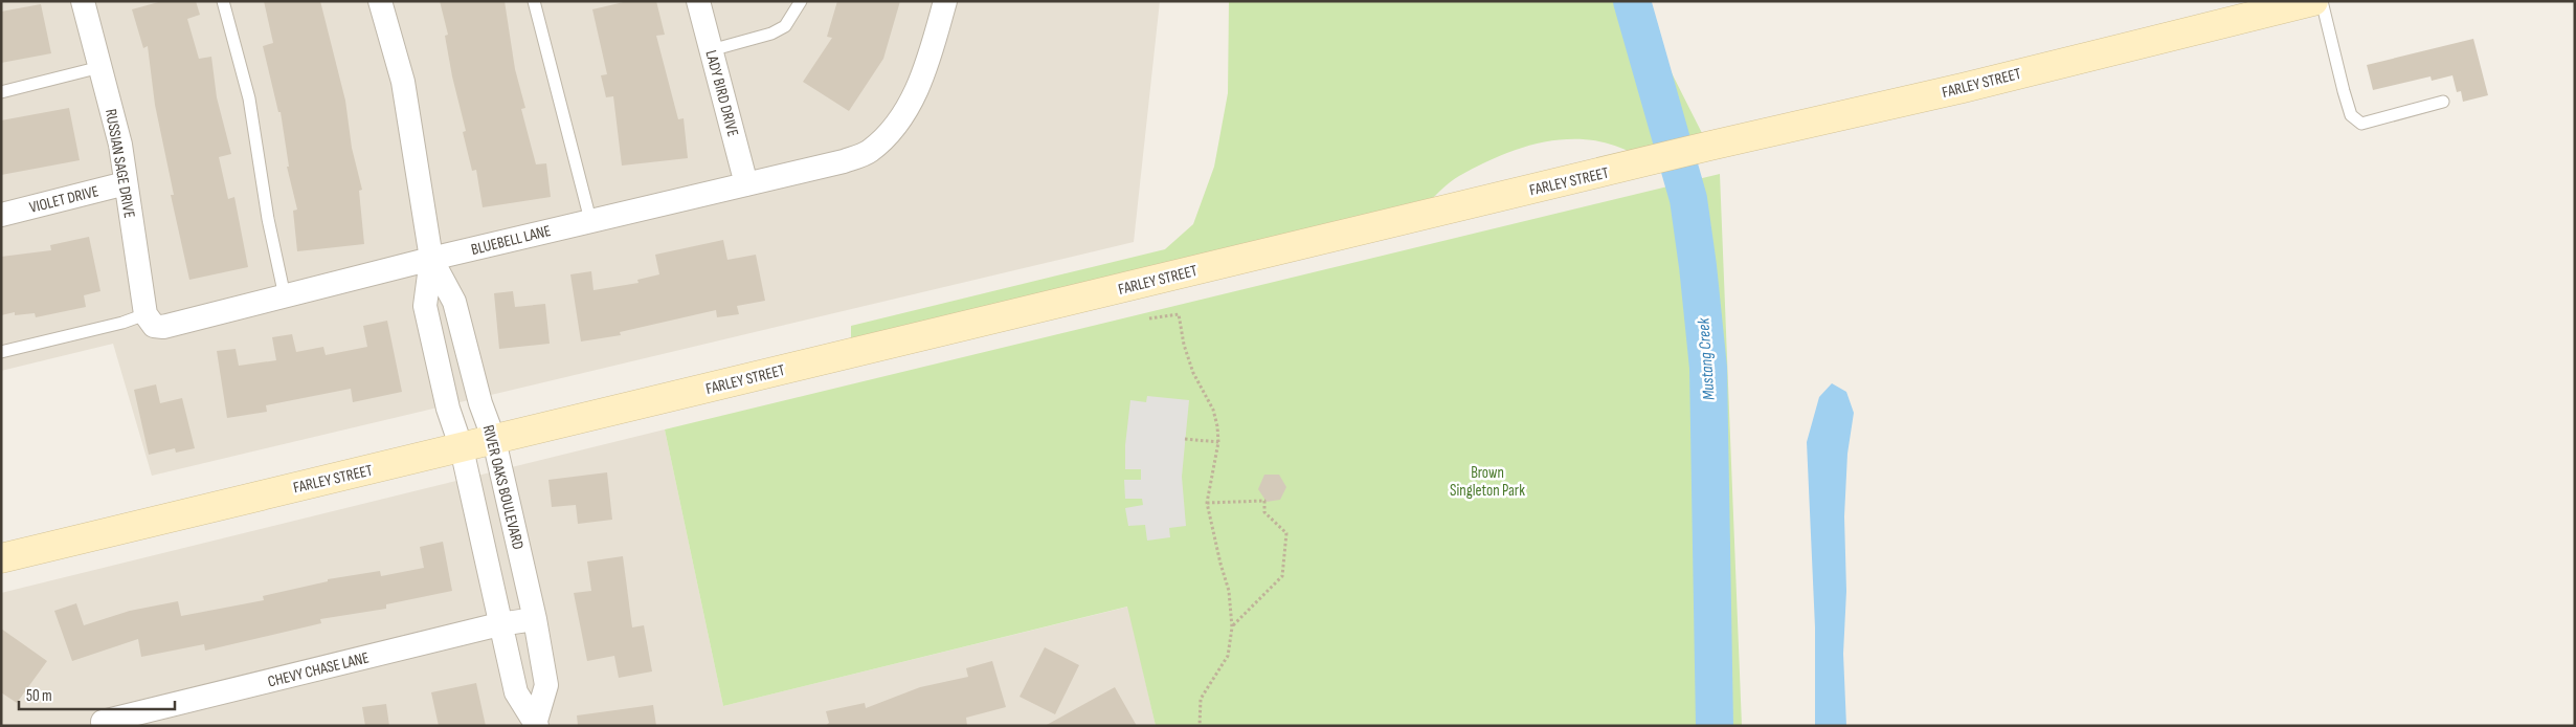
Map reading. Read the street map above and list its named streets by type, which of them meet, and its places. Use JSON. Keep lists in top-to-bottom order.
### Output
{
  "streets": {
    "street": [
      "FARLEY STREET",
      "LADY BIRD DRIVE",
      "RUSSIAN SAGE DRIVE",
      "VIOLET DRIVE",
      "BLUEBELL LANE",
      "RIVER OAKS BOULEVARD",
      "CHEVY CHASE LANE"
    ]
  },
  "crossings": [
    ["FARLEY STREET", "RIVER OAKS BOULEVARD"],
    ["LADY BIRD DRIVE", "BLUEBELL LANE"],
    ["RUSSIAN SAGE DRIVE", "VIOLET DRIVE"],
    ["RUSSIAN SAGE DRIVE", "BLUEBELL LANE"],
    ["BLUEBELL LANE", "RIVER OAKS BOULEVARD"],
    ["RIVER OAKS BOULEVARD", "CHEVY CHASE LANE"]
  ],
  "water": ["Mustang Creek"],
  "parks": ["Brown Singleton Park"],
  "scale_bar": "50 m"
}
